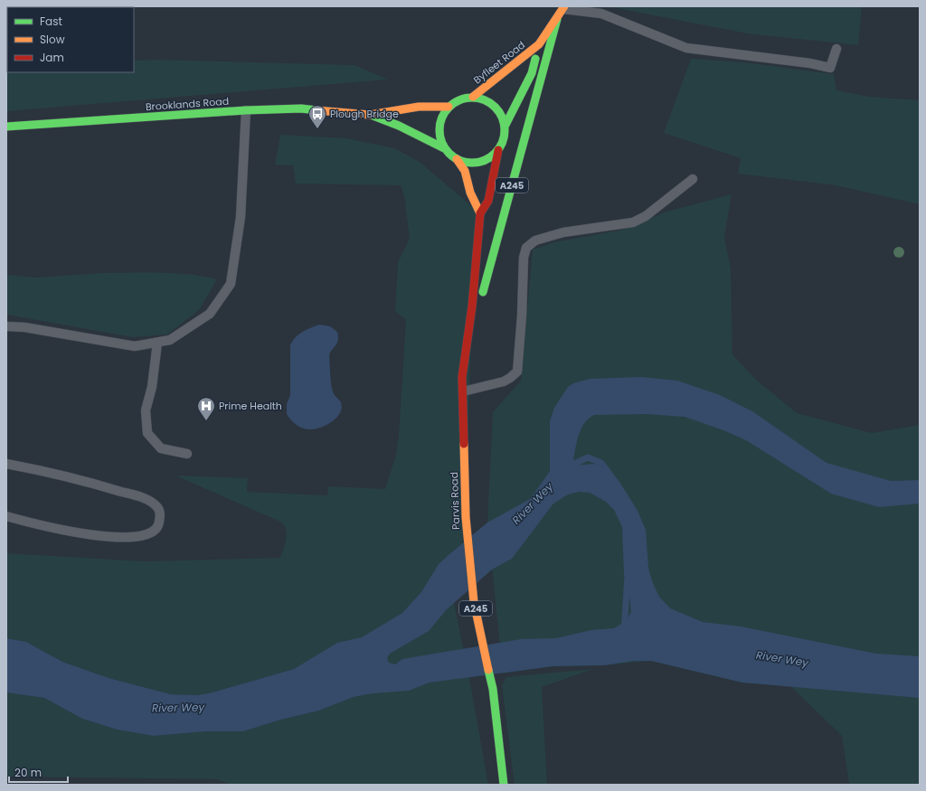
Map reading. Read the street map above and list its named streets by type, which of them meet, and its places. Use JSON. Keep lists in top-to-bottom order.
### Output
{
  "streets": {
    "main road": [
      "Byfleet Road",
      "Brooklands Road",
      "A245",
      "Parvis Road"
    ]
  },
  "crossings": [
    ["Byfleet Road", "A245"],
    ["Byfleet Road", "Parvis Road"],
    ["A245", "Parvis Road"]
  ],
  "water": ["River Wey"],
  "places": {
    "bus stop": ["Plough Bridge"],
    "hospital": ["Prime Health"]
  },
  "legend": ["Fast", "Slow", "Jam"],
  "scale_bar": "20 m"
}
